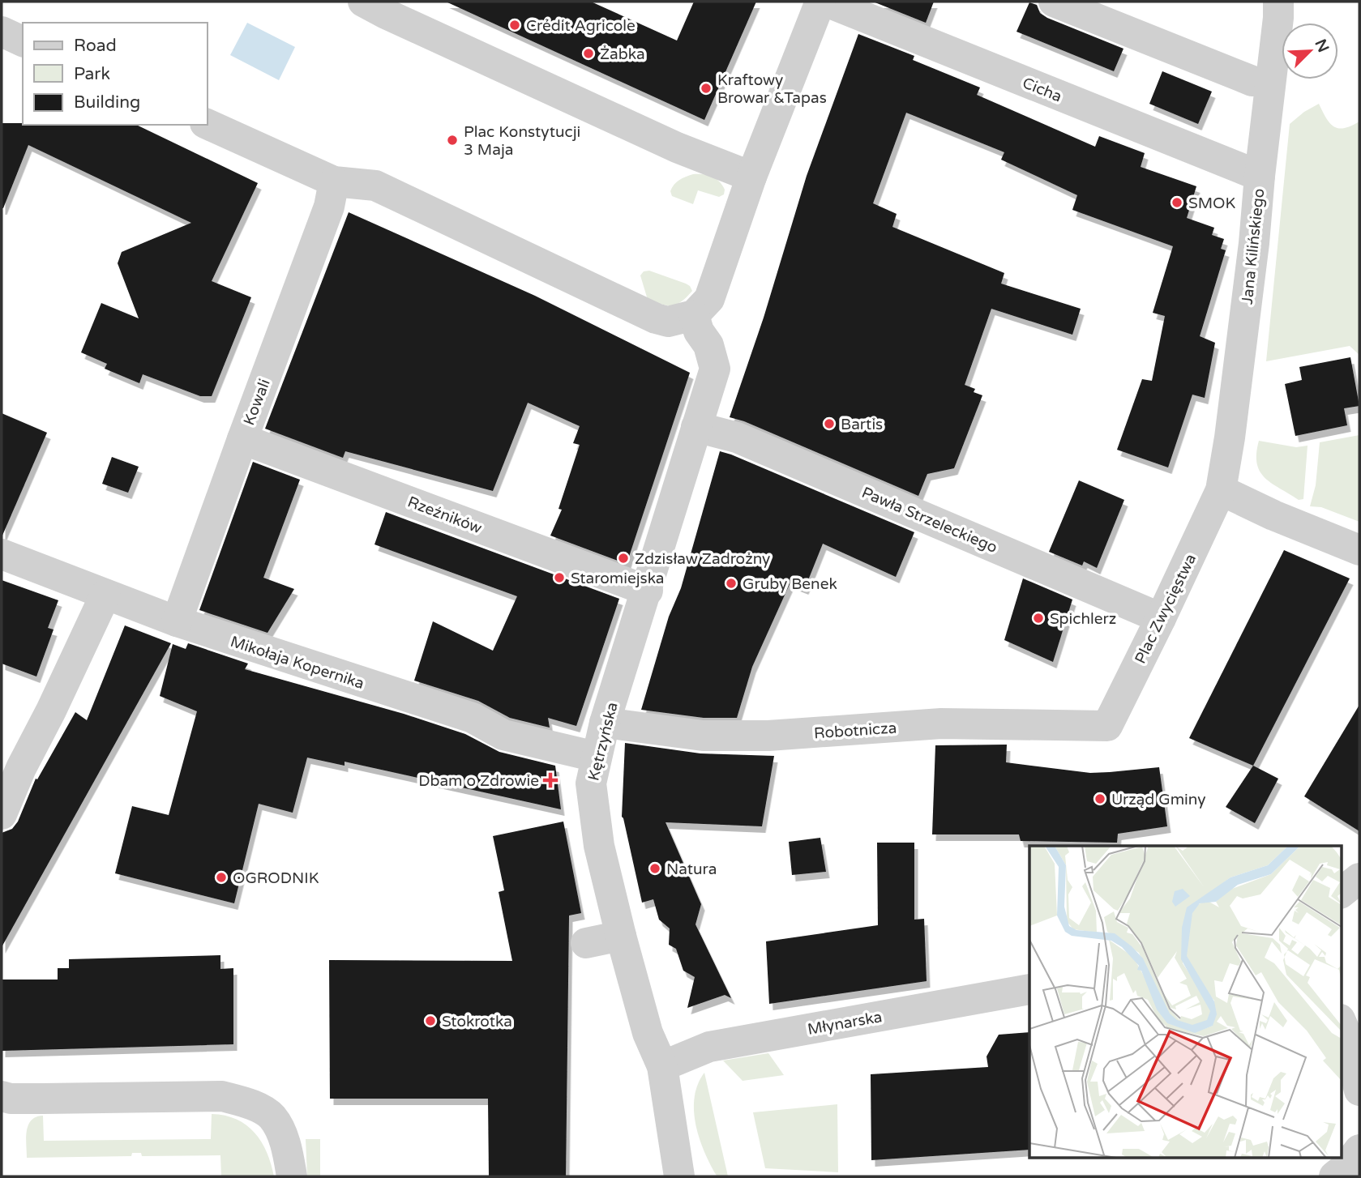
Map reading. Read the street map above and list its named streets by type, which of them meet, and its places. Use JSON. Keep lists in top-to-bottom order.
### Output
{
  "streets": {
    "street": [
      "Cicha",
      "Jana Kilińskiego",
      "Kowali",
      "Rzeźników",
      "Pawła Strzeleckiego",
      "Plac Zwycięstwa",
      "Mikołaja Kopernika",
      "Robotnicza",
      "Kętrzyńska",
      "Młynarska"
    ]
  },
  "crossings": [
    ["Cicha", "Jana Kilińskiego"],
    ["Jana Kilińskiego", "Plac Zwycięstwa"],
    ["Kowali", "Rzeźników"],
    ["Kowali", "Mikołaja Kopernika"],
    ["Rzeźników", "Kętrzyńska"],
    ["Pawła Strzeleckiego", "Plac Zwycięstwa"],
    ["Pawła Strzeleckiego", "Kętrzyńska"],
    ["Plac Zwycięstwa", "Robotnicza"],
    ["Mikołaja Kopernika", "Kętrzyńska"],
    ["Robotnicza", "Kętrzyńska"],
    ["Kętrzyńska", "Młynarska"]
  ],
  "places": {
    "other": [
      "Crédit Agricole",
      "Żabka",
      "Kraftowy Browar &Tapas",
      "Plac Konstytucji 3 Maja",
      "SMOK",
      "Bartis",
      "Zdzisław Zadrożny",
      "Staromiejska",
      "Gruby Benek",
      "Spichlerz",
      "Urząd Gminy",
      "Natura",
      "OGRODNIK",
      "Stokrotka"
    ],
    "health": ["Dbam o Zdrowie"]
  },
  "legend": ["Road", "Park", "Building"],
  "north": "top right"
}
